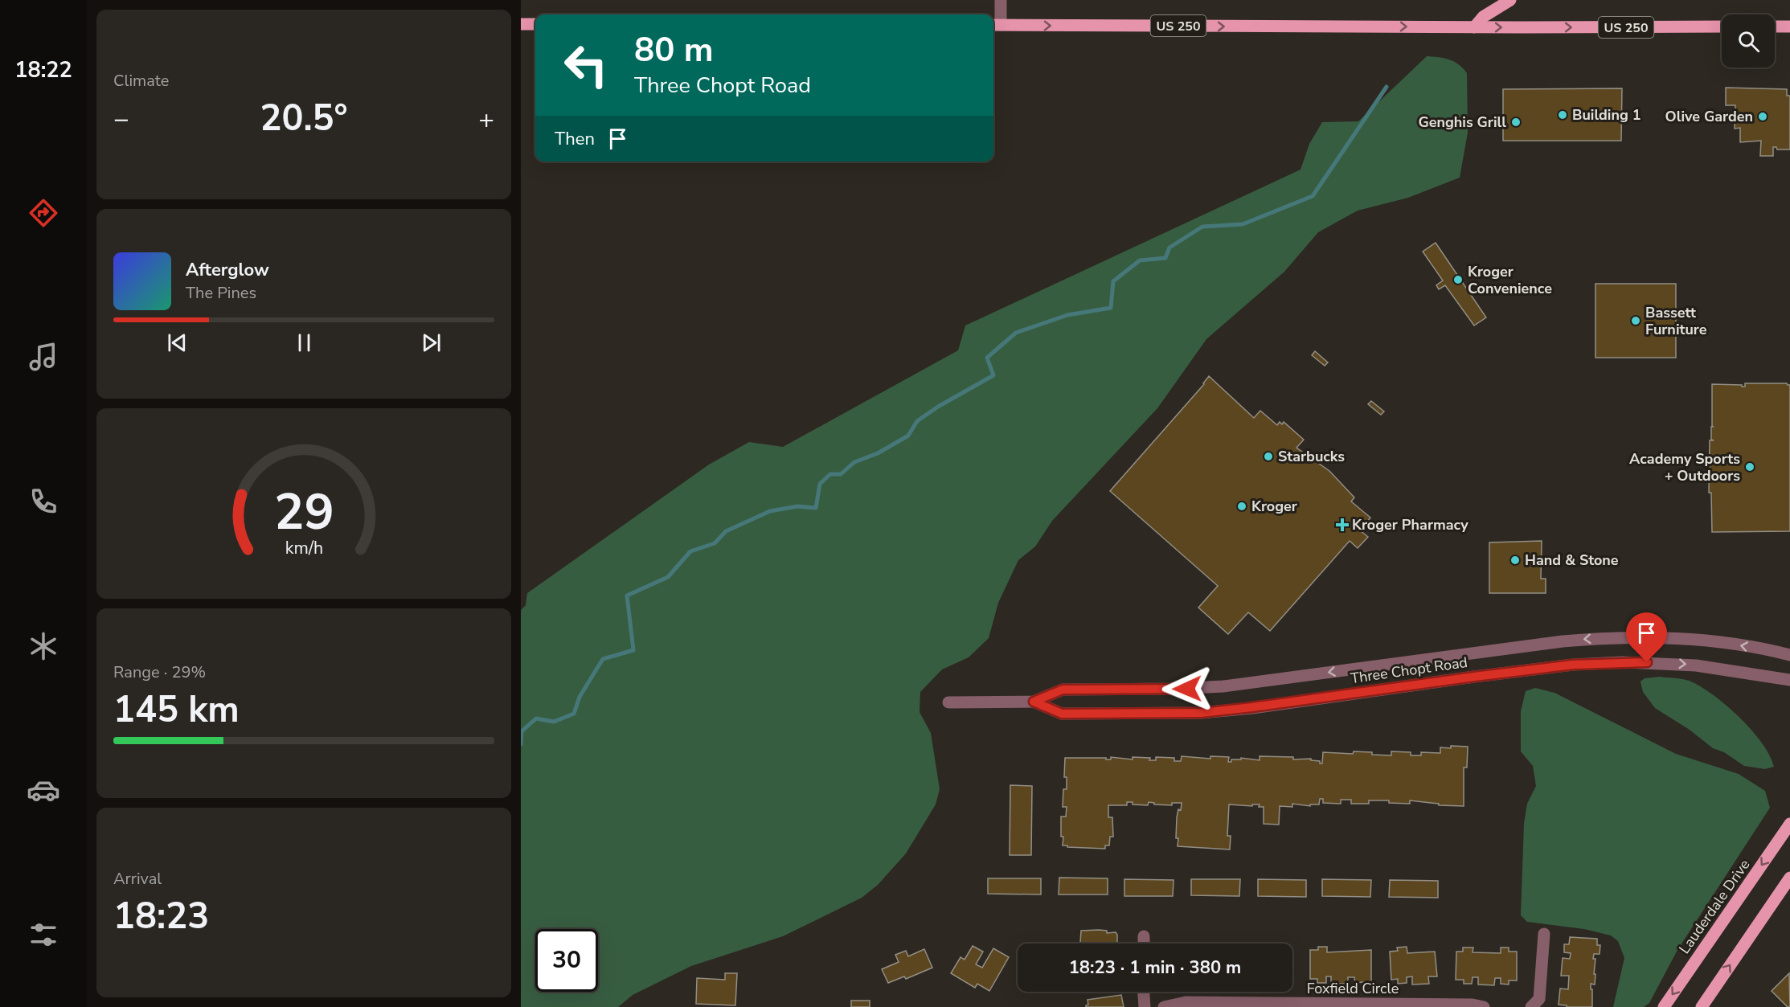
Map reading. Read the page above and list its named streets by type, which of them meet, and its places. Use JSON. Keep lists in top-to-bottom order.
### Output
{
  "streets": {
    "main road": ["US 250", "Lauderdale Drive"],
    "street": ["Three Chopt Road", "Foxfield Circle"]
  },
  "places": {
    "other": [
      "Building 1",
      "Olive Garden",
      "Genghis Grill",
      "Kroger Convenience",
      "Bassett Furniture",
      "Starbucks",
      "Academy Sports + Outdoors",
      "Kroger",
      "Hand & Stone"
    ],
    "health": ["Kroger Pharmacy"]
  },
  "page": {
    "tabs": "18:22",
    "tile": [
      "Climate",
      ["Range · 29%", "145 km"],
      ["Arrival", "18:23"]
    ],
    "turn": ["80 m", "Three Chopt Road"],
    "heat": ["−", "20.5°", "+"],
    "then": "Then",
    "song": ["Afterglow", "The Pines"],
    "limit": "30",
    "trip": "18:23 · 1 min · 380 m",
    "gauge": ["29", "km/h"]
  }
}
